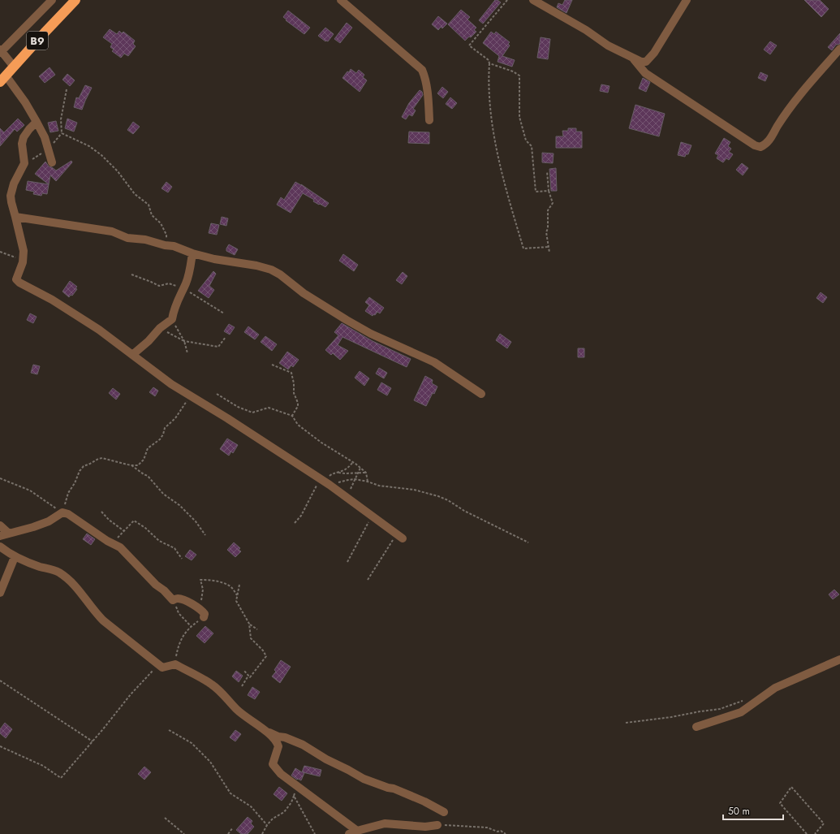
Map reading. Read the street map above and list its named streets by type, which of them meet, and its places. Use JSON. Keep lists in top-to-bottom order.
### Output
{
  "streets": {
    "highway": ["B9"]
  },
  "scale_bar": "50 m"
}
